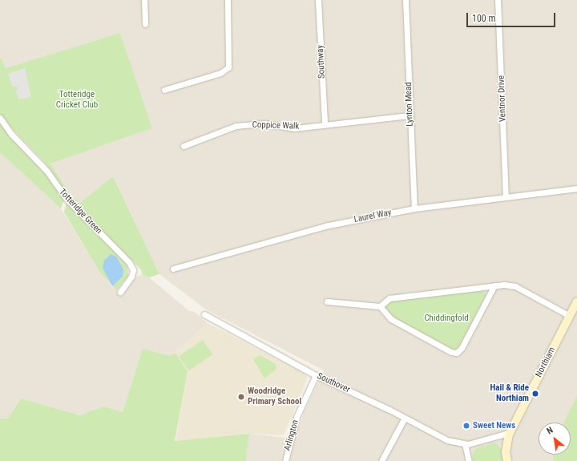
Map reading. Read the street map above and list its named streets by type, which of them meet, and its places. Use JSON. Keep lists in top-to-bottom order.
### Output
{
  "streets": {
    "street": [
      "Southway",
      "Ventnor Drive",
      "Lynton Mead",
      "Coppice Walk",
      "Totteridge Green",
      "Laurel Way",
      "Northiam",
      "Southover",
      "Arlington"
    ]
  },
  "crossings": [
    ["Southway", "Coppice Walk"],
    ["Ventnor Drive", "Laurel Way"],
    ["Lynton Mead", "Coppice Walk"],
    ["Lynton Mead", "Laurel Way"],
    ["Northiam", "Southover"],
    ["Southover", "Arlington"]
  ],
  "parks": ["Totteridge Cricket Club", "Chiddingfold"],
  "places": ["Hail & Ride Northiam", "Woodridge Primary School", "Sweet News"],
  "scale_bar": "100 m",
  "north": "top left"
}
